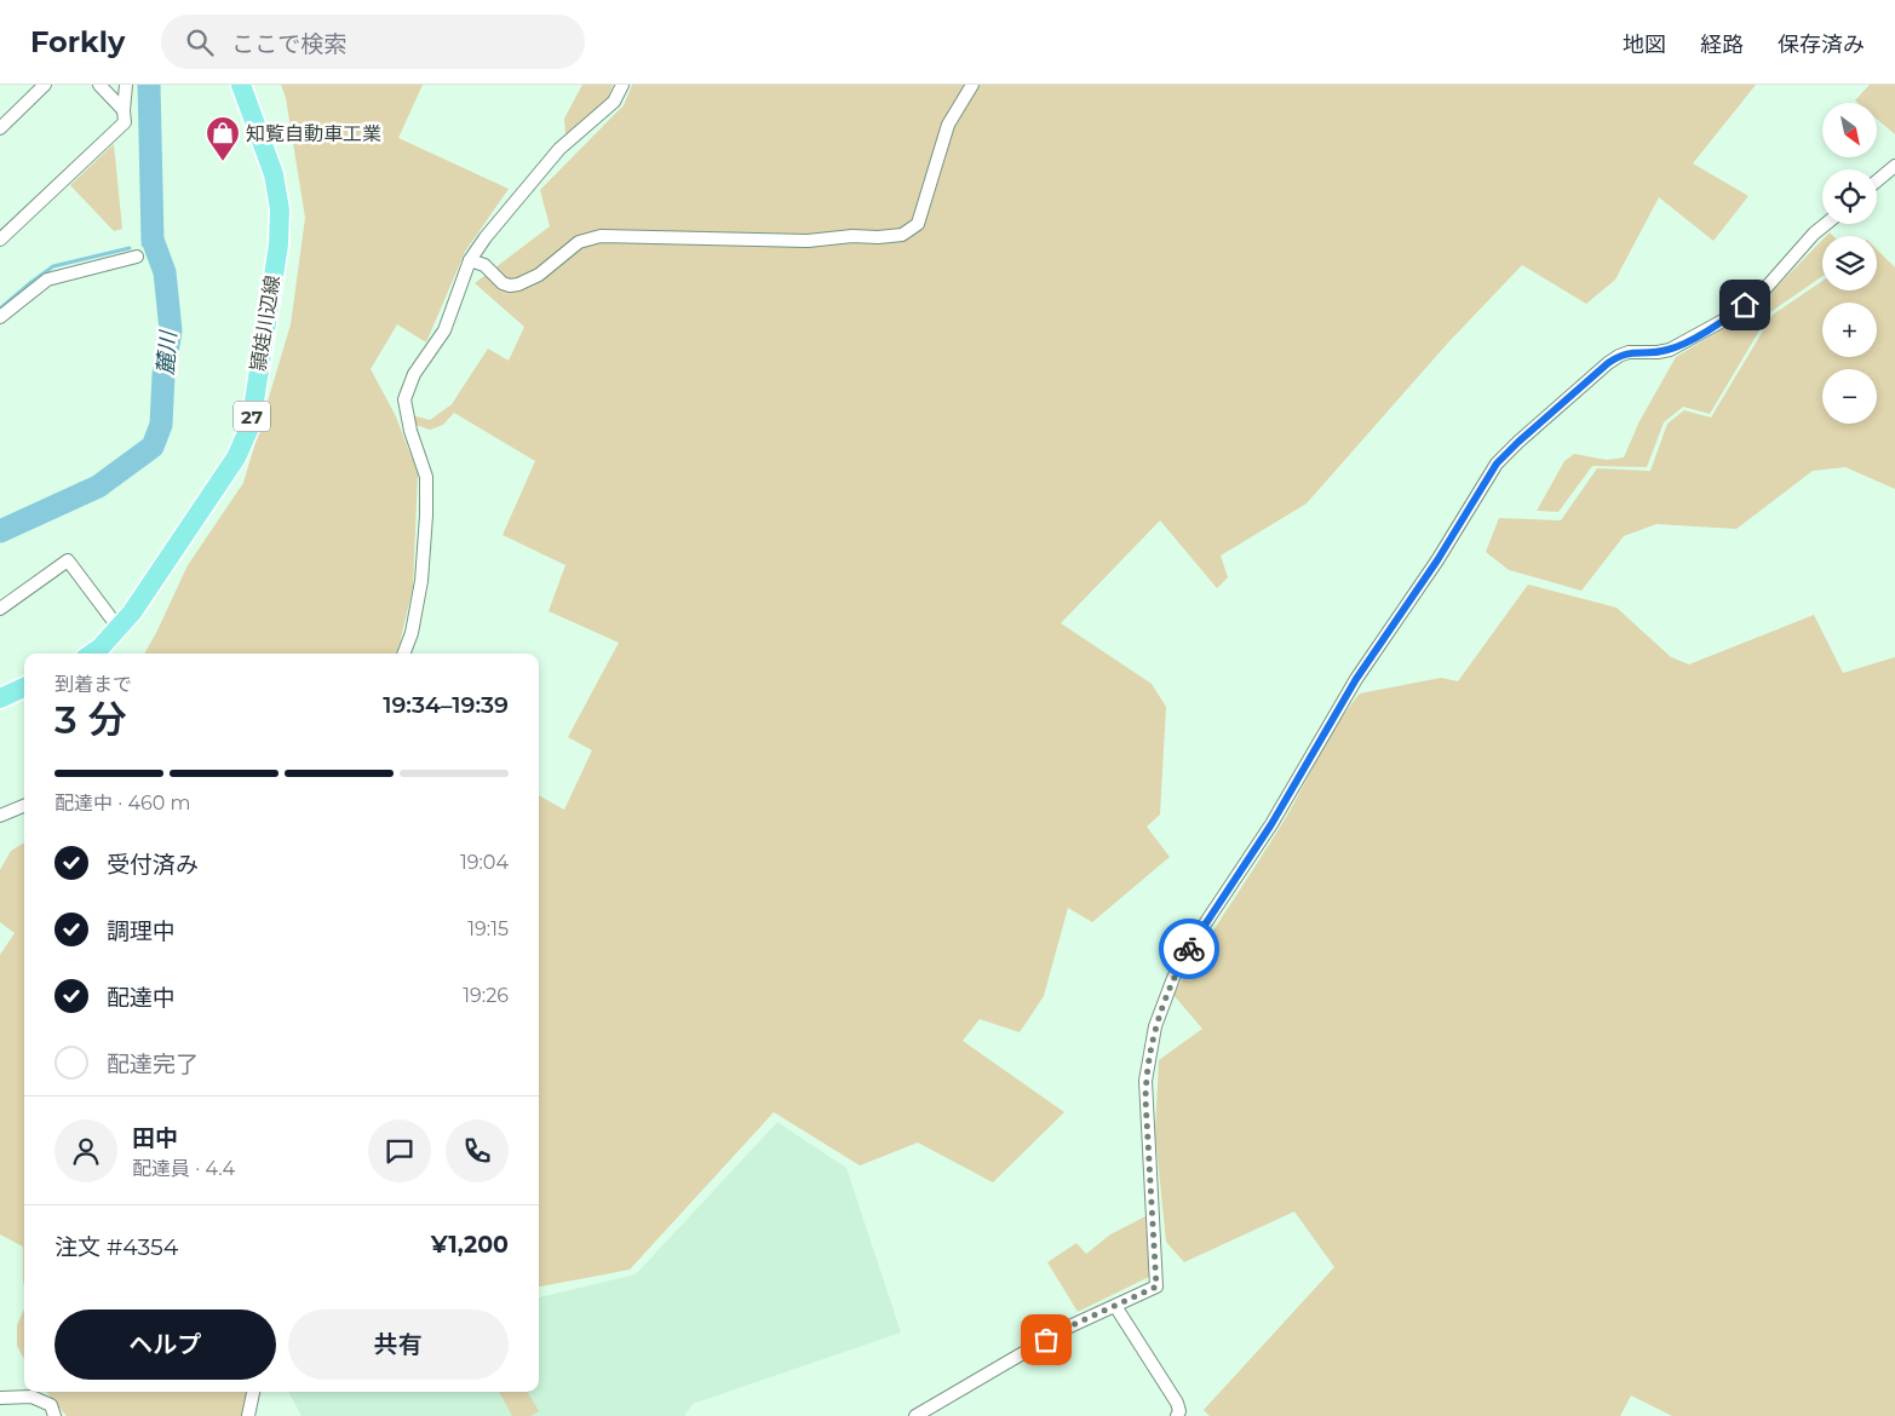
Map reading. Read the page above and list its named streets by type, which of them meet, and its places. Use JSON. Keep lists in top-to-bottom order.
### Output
{
  "streets": {
    "main road": ["頴娃川辺線", "27"]
  },
  "water": ["麓川"],
  "places": {
    "shop": ["知覧自動車工業"]
  },
  "north": "bottom right",
  "page": {
    "header": "Forkly",
    "search": "ここで検索",
    "nav": ["地図", "経路", "保存済み"],
    "map_buttons": ["+", "−"],
    "heading": ["3 分", "到着まで", "19:34–19:39"],
    "panel": [
      "田中",
      "配達員 · 4.4",
      "注文 #4354",
      "¥1,200"
    ],
    "bar": "配達中 · 460 m",
    "list": [
      ["受付済み", "19:04"],
      ["調理中", "19:15"],
      ["配達中", "19:26"],
      "配達完了"
    ],
    "buttons": ["ヘルプ", "共有"]
  }
}
